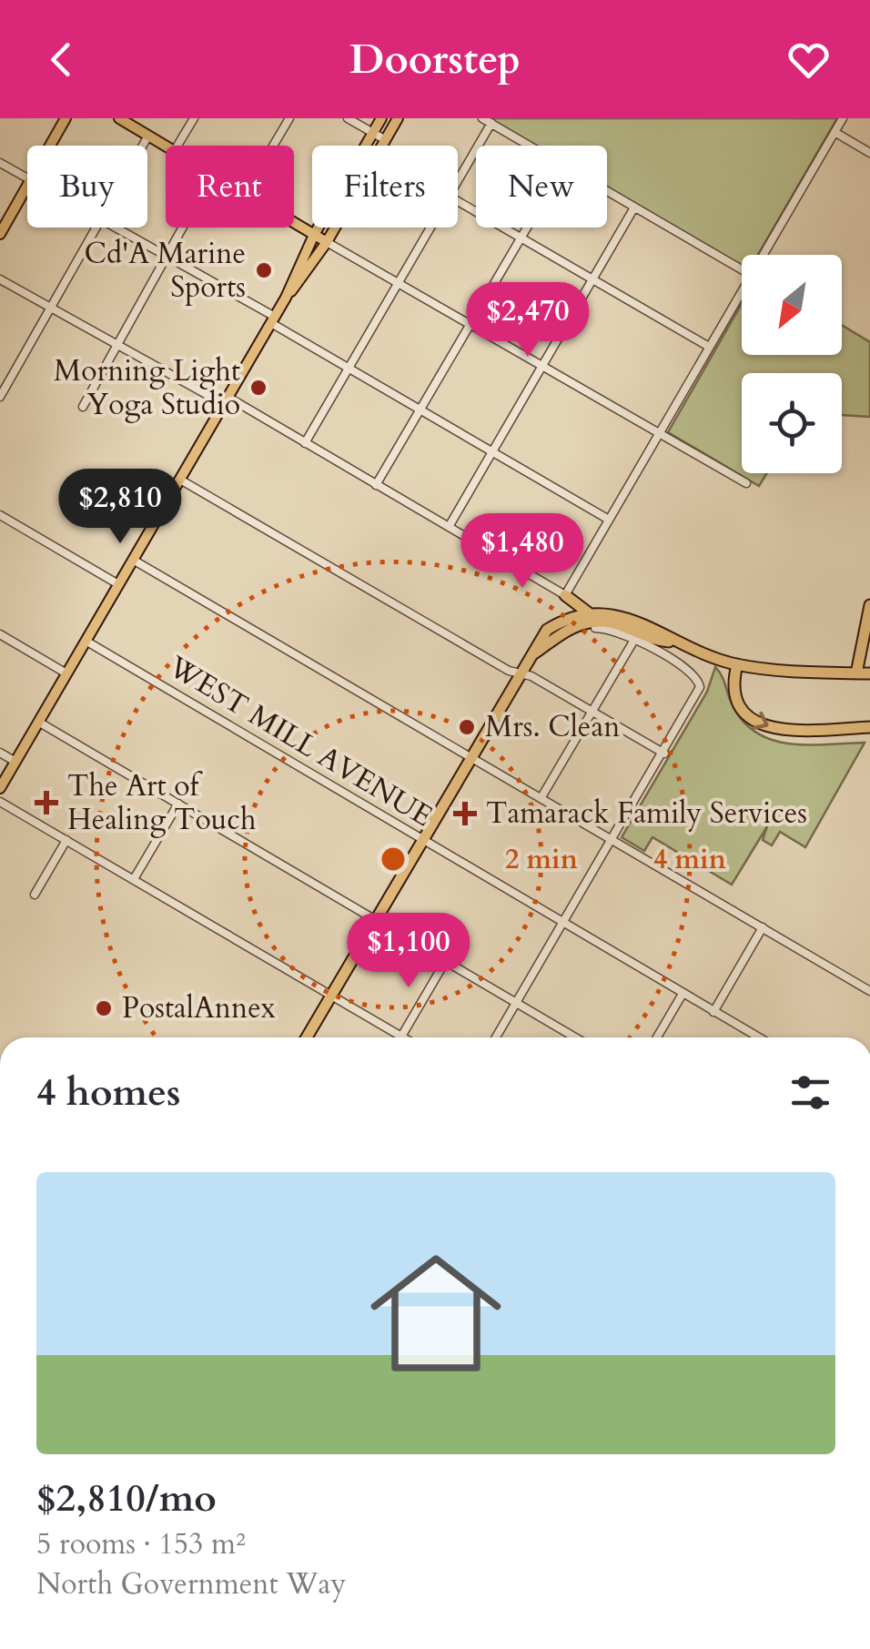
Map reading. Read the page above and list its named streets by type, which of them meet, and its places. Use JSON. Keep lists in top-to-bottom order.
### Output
{
  "streets": {
    "street": ["WEST MILL AVENUE"]
  },
  "places": {
    "other": [
      "Cd'A Marine Sports",
      "Morning Light Yoga Studio",
      "Mrs. Clean",
      "PostalAnnex"
    ],
    "health": ["The Art of Healing Touch", "Tamarack Family Services"]
  },
  "north": "bottom left",
  "page": {
    "header": "Doorstep",
    "chip": [
      "Buy",
      "Rent",
      "Filters",
      "New"
    ],
    "price": [
      "$2,470",
      "$2,810",
      "$1,480",
      "$1,100"
    ],
    "heading": "4 homes",
    "list": [
      {
        "name": "$2,810/mo",
        "note": "5 rooms · 153 m² · North Government Way"
      }
    ]
  },
  "rings": ["2 min", "4 min"]
}
